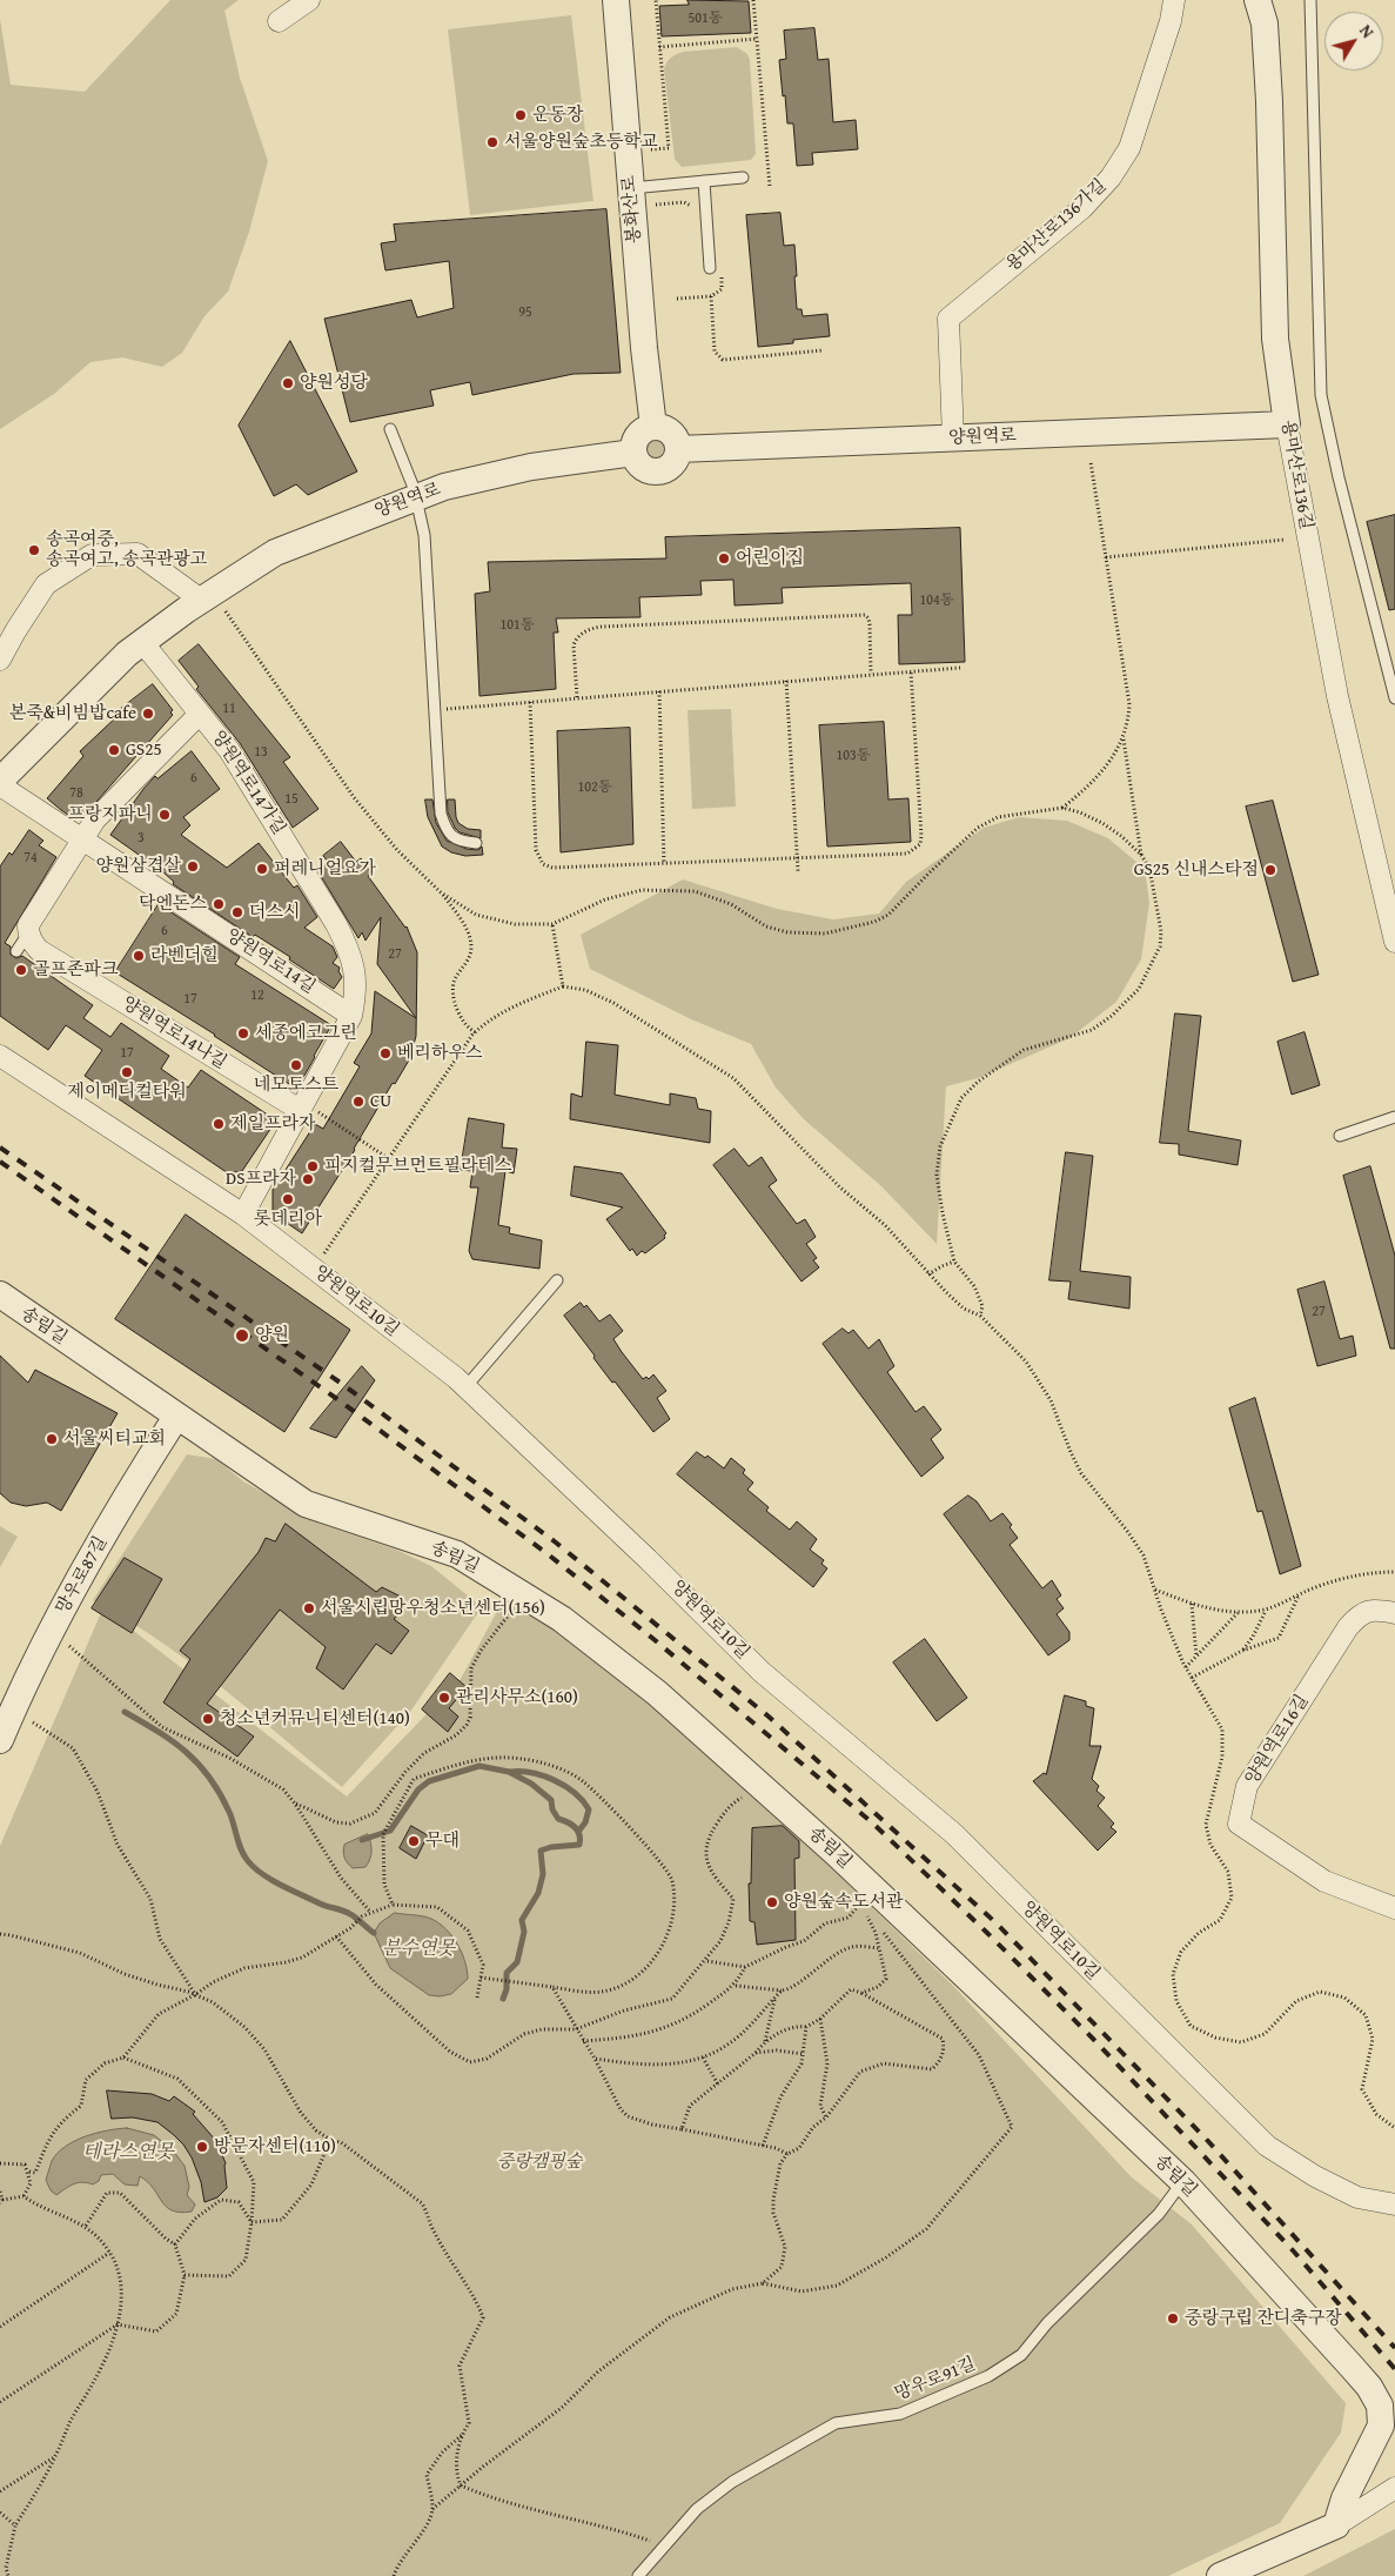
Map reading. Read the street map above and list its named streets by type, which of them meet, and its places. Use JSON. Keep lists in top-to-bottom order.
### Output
{
  "streets": {
    "street": [
      "봉화산로",
      "용마산로136가길",
      "양원역로",
      "용마산로136길",
      "양원역로14가길",
      "양원역로14길",
      "양원역로14나길",
      "양원역로10길",
      "송림길",
      "망우로87길",
      "양원역로16길"
    ],
    "lane": ["망우로91길"]
  },
  "crossings": [
    ["봉화산로", "양원역로"],
    ["용마산로136가길", "양원역로"],
    ["양원역로", "용마산로136길"],
    ["양원역로", "양원역로14가길"],
    ["양원역로", "양원역로14길"],
    ["양원역로14가길", "양원역로14길"],
    ["송림길", "망우로87길"],
    ["송림길", "망우로91길"]
  ],
  "water": ["분수연못", "테라스연못"],
  "parks": ["중랑캠핑숲"],
  "places": [
    "운동장",
    "서울양원숲초등학교",
    "양원성당",
    "송곡여중, 송곡여고, 송곡관광고",
    "어린이집",
    "본죽&비빔밥cafe",
    "GS25",
    "프랑지파니",
    "양원삼겹살",
    "퍼레니얼요가",
    "GS25 신내스타점",
    "닥엔돈스",
    "더스시",
    "라벤더힐",
    "골프존파크",
    "세종에코그린",
    "베리하우스",
    "네모토스트",
    "제이메디컬타워",
    "CU",
    "제일프라자",
    "피지컬무브먼트필라테스",
    "DS프라자",
    "롯데리아",
    "양원",
    "서울씨티교회",
    "서울시립망우청소년센터(156)",
    "관리사무소(160)",
    "청소년커뮤니티센터(140)",
    "무대",
    "양원숲속도서관",
    "방문자센터(110)",
    "중랑구립 잔디축구장"
  ],
  "house_numbers": [
    "501동",
    "95",
    "104동",
    "101동",
    "11",
    "13",
    "103동",
    "6",
    "102동",
    "78",
    "15",
    "3",
    "74",
    "6",
    "27",
    "12",
    "17",
    "17",
    "27"
  ],
  "north": "top right"
}
